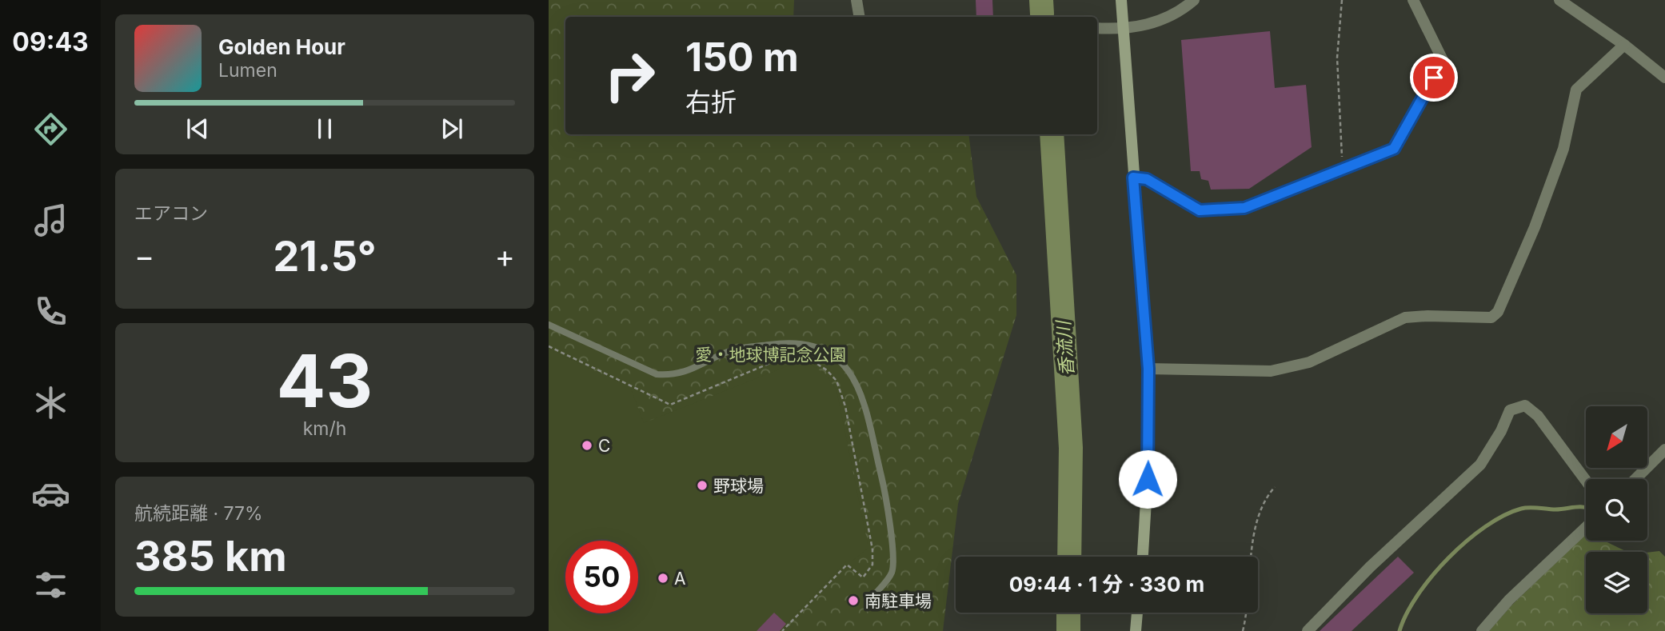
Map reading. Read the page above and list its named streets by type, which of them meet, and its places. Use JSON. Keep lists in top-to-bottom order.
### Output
{
  "water": ["香流川"],
  "parks": ["愛・地球博記念公園"],
  "places": [
    "C",
    "野球場",
    "A",
    "南駐車場"
  ],
  "north": "bottom left",
  "page": {
    "tabs": "09:43",
    "turn": ["150 m", "右折"],
    "song": ["Golden Hour", "Lumen"],
    "tile": [
      "エアコン",
      ["43", "km/h"],
      ["航続距離 · 77%", "385 km"]
    ],
    "heat": ["−", "21.5°", "+"],
    "limit": "50",
    "trip": "09:44 · 1 分 · 330 m"
  }
}
